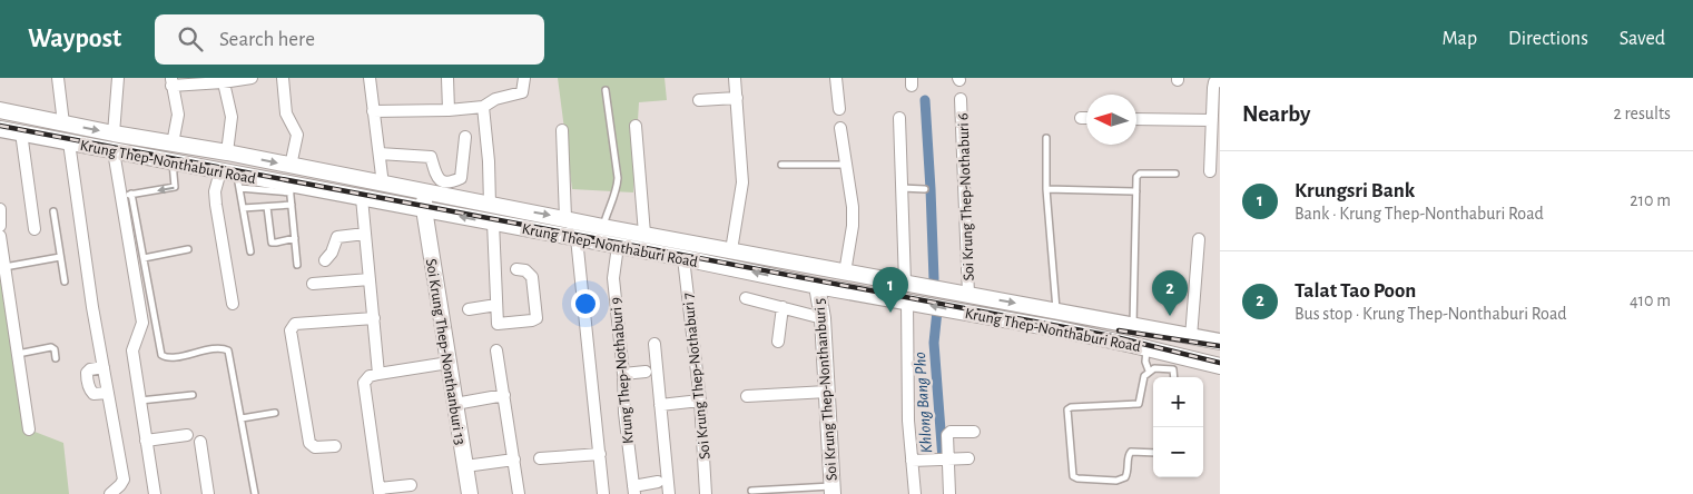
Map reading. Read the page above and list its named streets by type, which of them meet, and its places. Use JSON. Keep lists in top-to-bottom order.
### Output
{
  "streets": {
    "main road": ["Krung Thep-Nonthaburi Road", "Soi Krung Thep-Nonthanburi 13", "Soi Krung Thep-Nonthanburi 5"],
    "street": ["Soi Krung Thep-Nothaburi 6", "Krung Thep-Nothaburi 9", "Soi Krung Thep-Nothaburi 7"]
  },
  "crossings": [
    ["Krung Thep-Nonthaburi Road", "Soi Krung Thep-Nothaburi 6"],
    ["Krung Thep-Nonthaburi Road", "Soi Krung Thep-Nonthanburi 13"],
    ["Krung Thep-Nonthaburi Road", "Krung Thep-Nothaburi 9"],
    ["Krung Thep-Nonthaburi Road", "Soi Krung Thep-Nothaburi 7"],
    ["Krung Thep-Nonthaburi Road", "Soi Krung Thep-Nonthanburi 5"]
  ],
  "water": ["Khlong Bang Pho"],
  "north": "left",
  "page": {
    "header": "Waypost",
    "search": "Search here",
    "nav": ["Map", "Directions", "Saved"],
    "heading": ["Nearby", "2 results"],
    "list": [
      {
        "mark": "1",
        "name": "Krungsri Bank",
        "note": "Bank · Krung Thep-Nonthaburi Road",
        "value": "210 m"
      },
      {
        "mark": "2",
        "name": "Talat Tao Poon",
        "note": "Bus stop · Krung Thep-Nonthaburi Road",
        "value": "410 m"
      }
    ],
    "pins": ["1", "2"],
    "map_buttons": ["+", "−"]
  }
}
